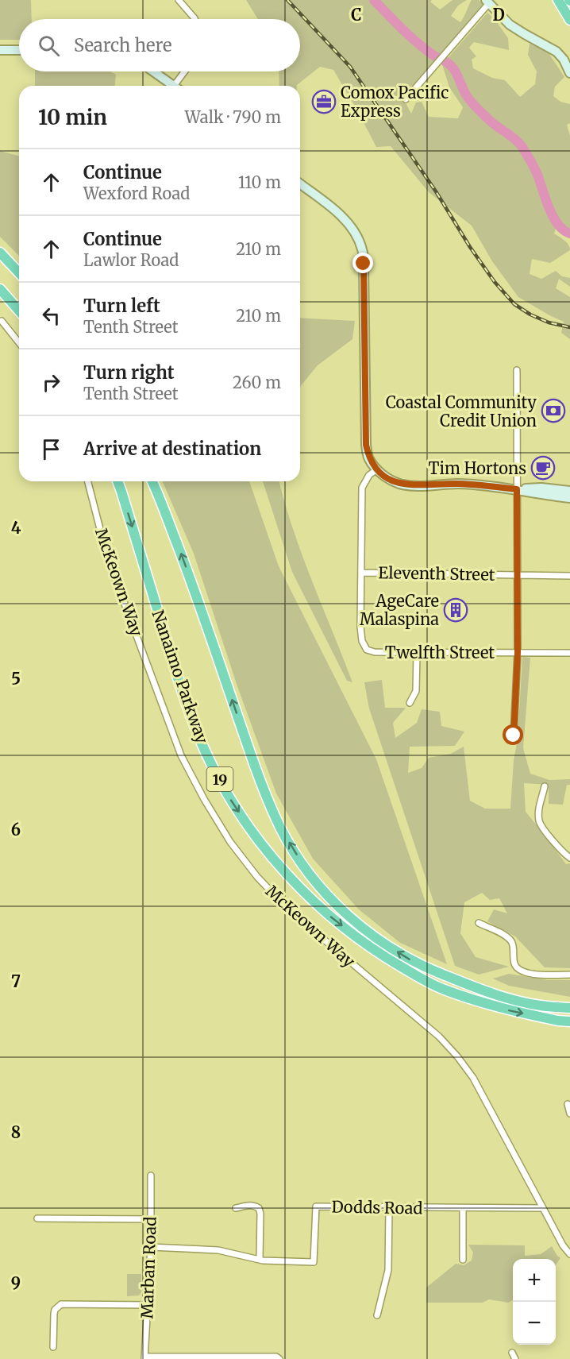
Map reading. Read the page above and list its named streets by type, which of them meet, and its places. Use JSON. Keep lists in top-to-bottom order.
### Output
{
  "streets": {
    "highway": ["Nanaimo Parkway", "19"],
    "street": [
      "Eleventh Street",
      "McKeown Way",
      "Twelfth Street",
      "Dodds Road",
      "Marban Road"
    ]
  },
  "crossings": [
    ["Eleventh Street", "Twelfth Street"],
    ["McKeown Way", "Dodds Road"],
    ["Dodds Road", "Marban Road"]
  ],
  "places": {
    "office": ["Comox Pacific Express"],
    "bank": ["Coastal Community Credit Union"],
    "cafe": ["Tim Hortons"],
    "building": ["AgeCare Malaspina"]
  },
  "page": {
    "search": "Search here",
    "heading": ["10 min", "Walk · 790 m"],
    "list": [
      ["Continue", "Wexford Road", "110 m"],
      ["Continue", "Lawlor Road", "210 m"],
      ["Turn left", "Tenth Street", "210 m"],
      ["Turn right", "Tenth Street", "260 m"],
      "Arrive at destination"
    ],
    "map_buttons": ["+", "−"]
  },
  "grid": {
    "columns": ["C", "D"],
    "rows": [
      "4",
      "5",
      "6",
      "7",
      "8",
      "9"
    ]
  }
}
